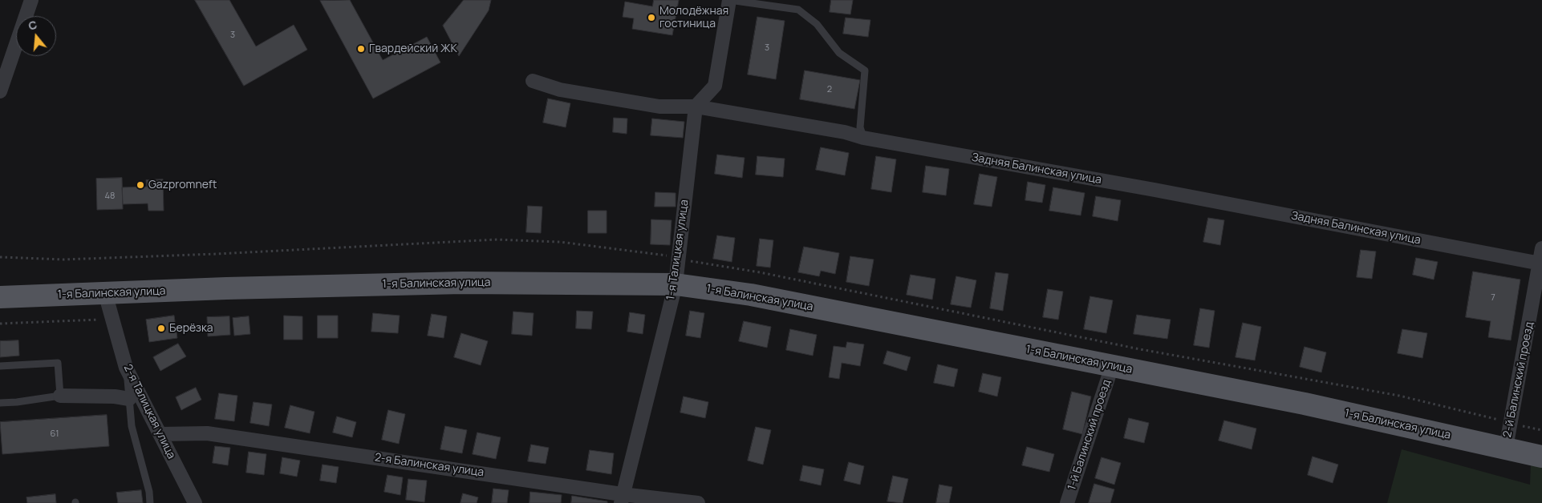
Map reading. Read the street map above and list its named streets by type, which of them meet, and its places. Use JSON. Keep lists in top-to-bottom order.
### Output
{
  "streets": {
    "main road": ["1-я Балинская улица"],
    "street": [
      "Задняя Балинская улица",
      "1-я Талицкая улица",
      "2-й Балинский проезд",
      "2-я Талицкая улица",
      "1-й Балинский проезд",
      "2-я Балинская улица"
    ]
  },
  "crossings": [
    ["Задняя Балинская улица", "1-я Талицкая улица"],
    ["Задняя Балинская улица", "2-й Балинский проезд"],
    ["1-я Талицкая улица", "1-я Балинская улица"],
    ["1-я Талицкая улица", "2-я Балинская улица"],
    ["1-я Балинская улица", "2-й Балинский проезд"],
    ["1-я Балинская улица", "2-я Талицкая улица"],
    ["1-я Балинская улица", "1-й Балинский проезд"],
    ["2-я Талицкая улица", "2-я Балинская улица"]
  ],
  "places": [
    "Молодёжная гостиница",
    "Гвардейский ЖК",
    "Gazpromneft",
    "Берёзка"
  ],
  "house_numbers": [
    "3",
    "3",
    "2",
    "48",
    "7",
    "61"
  ],
  "north": "top"
}
